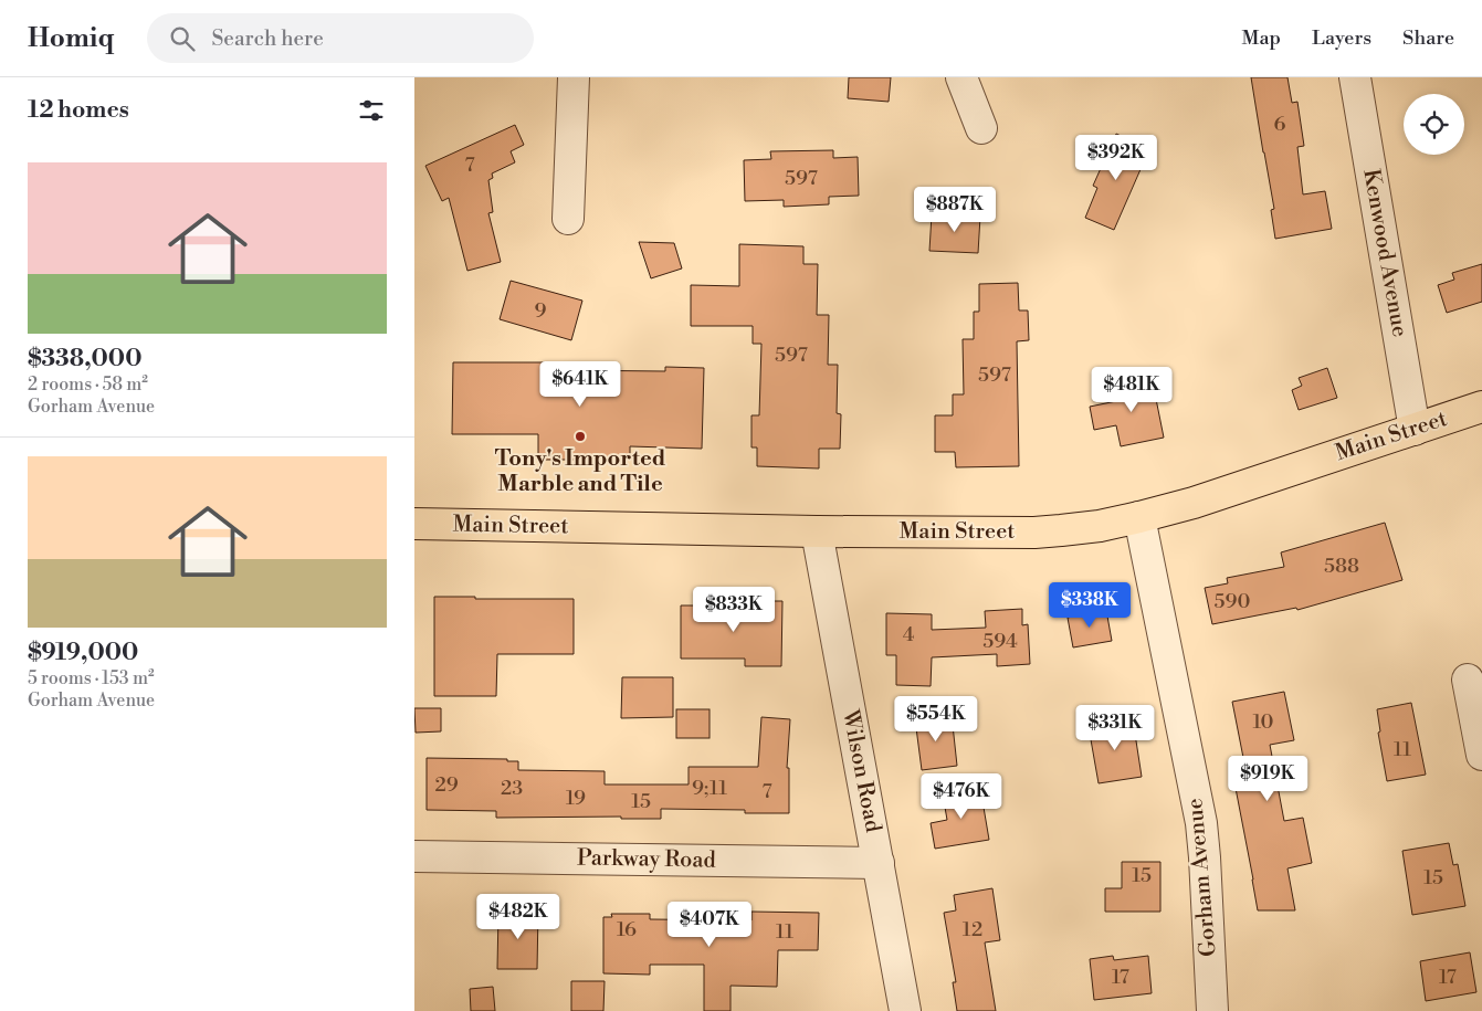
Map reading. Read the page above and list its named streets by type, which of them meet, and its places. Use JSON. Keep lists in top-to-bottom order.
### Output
{
  "streets": {
    "main road": ["Main Street"],
    "street": [
      "Kenwood Avenue",
      "Wilson Road",
      "Parkway Road",
      "Gorham Avenue"
    ]
  },
  "crossings": [
    ["Kenwood Avenue", "Main Street"],
    ["Main Street", "Wilson Road"],
    ["Main Street", "Gorham Avenue"],
    ["Wilson Road", "Parkway Road"]
  ],
  "places": ["Tony's Imported Marble and Tile"],
  "house_numbers": [
    "6",
    "7",
    "597",
    "9",
    "597",
    "597",
    "588",
    "590",
    "4",
    "594",
    "10",
    "11",
    "29",
    "23",
    "9;11",
    "7",
    "19",
    "15",
    "15",
    "15",
    "16",
    "12",
    "11",
    "17",
    "17"
  ],
  "page": {
    "header": "Homiq",
    "search": "Search here",
    "nav": ["Map", "Layers", "Share"],
    "heading": "12 homes",
    "price": [
      "$392K",
      "$887K",
      "$641K",
      "$481K",
      "$338K",
      "$833K",
      "$554K",
      "$331K",
      "$919K",
      "$476K",
      "$482K",
      "$407K"
    ],
    "list": [
      {
        "name": "$338,000",
        "note": "2 rooms · 58 m² · Gorham Avenue"
      },
      {
        "name": "$919,000",
        "note": "5 rooms · 153 m² · Gorham Avenue"
      }
    ]
  }
}
